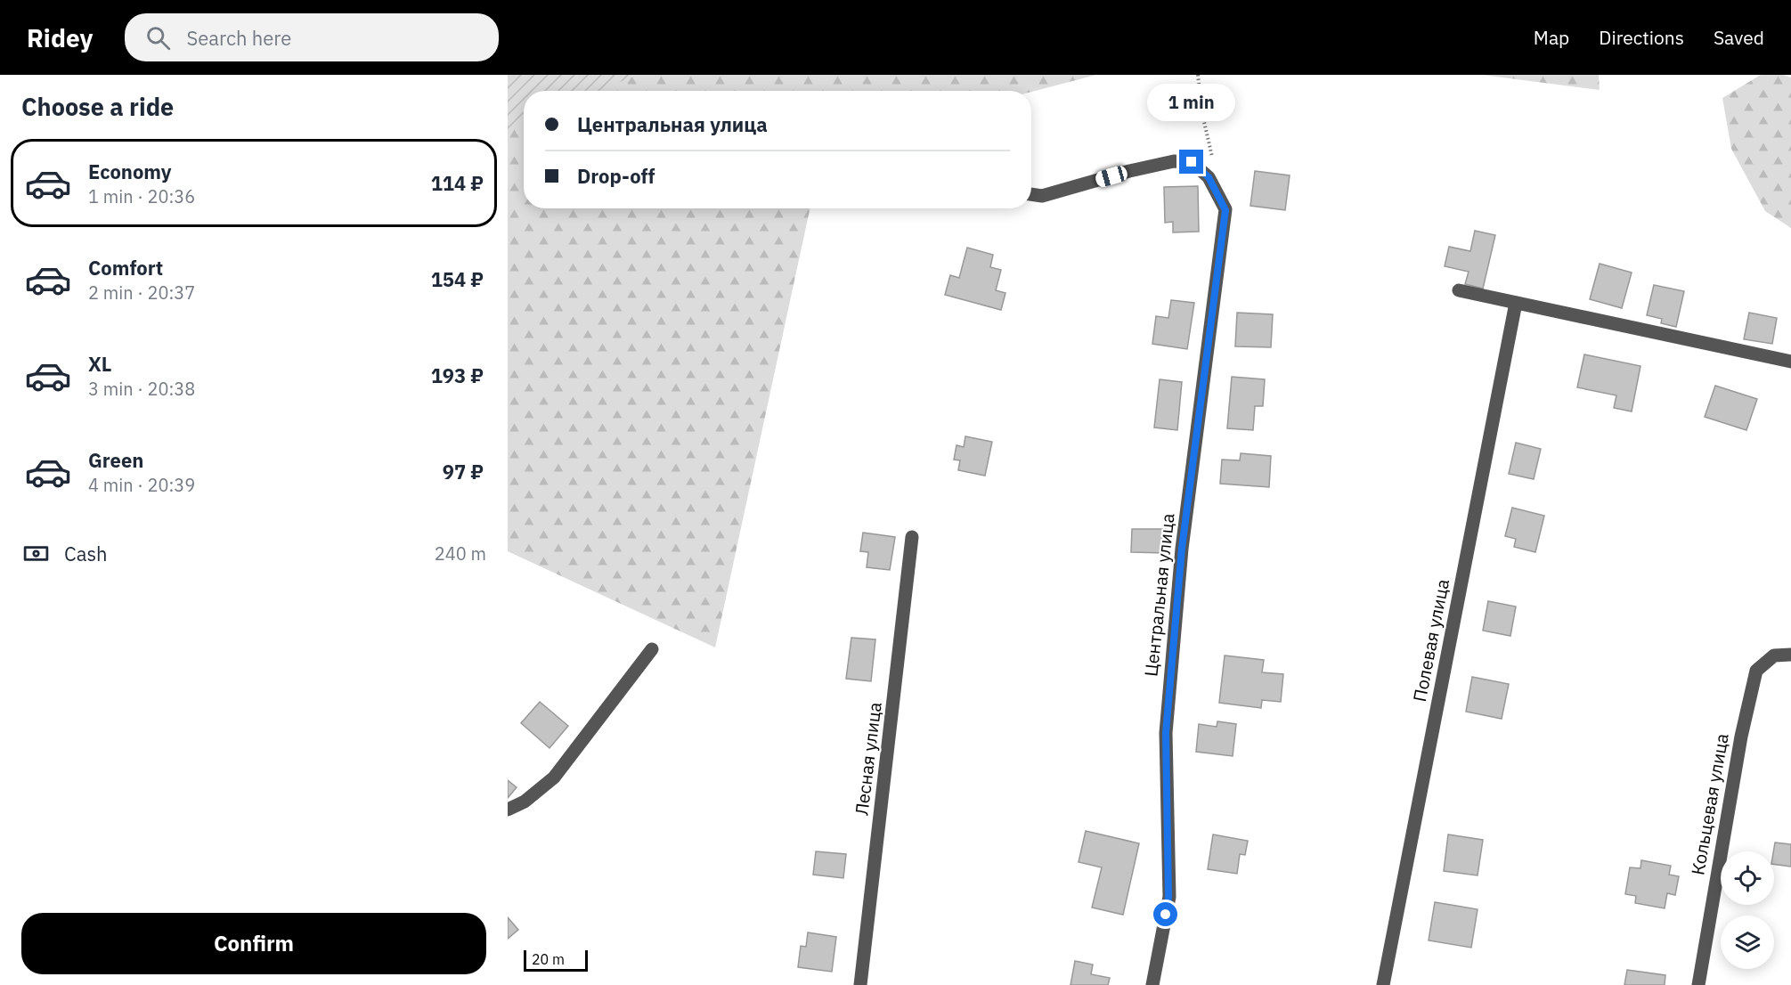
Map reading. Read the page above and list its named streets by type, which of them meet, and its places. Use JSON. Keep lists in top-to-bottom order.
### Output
{
  "streets": {
    "street": [
      "Центральная улица",
      "Полевая улица",
      "Лесная улица",
      "Кольцевая улица"
    ]
  },
  "scale_bar": "20 m",
  "page": {
    "header": "Ridey",
    "search": "Search here",
    "nav": ["Map", "Directions", "Saved"],
    "heading": "Choose a ride",
    "bubble": "1 min",
    "banner": ["Центральная улица", "Drop-off"],
    "list": [
      {
        "name": "Economy",
        "note": "1 min · 20:36",
        "value": "114 ₽"
      },
      {
        "name": "Comfort",
        "note": "2 min · 20:37",
        "value": "154 ₽"
      },
      {
        "name": "XL",
        "note": "3 min · 20:38",
        "value": "193 ₽"
      },
      {
        "name": "Green",
        "note": "4 min · 20:39",
        "value": "97 ₽"
      }
    ],
    "pay": ["Cash", "240 m"],
    "buttons": "Confirm",
    "scale": "20 m"
  }
}
